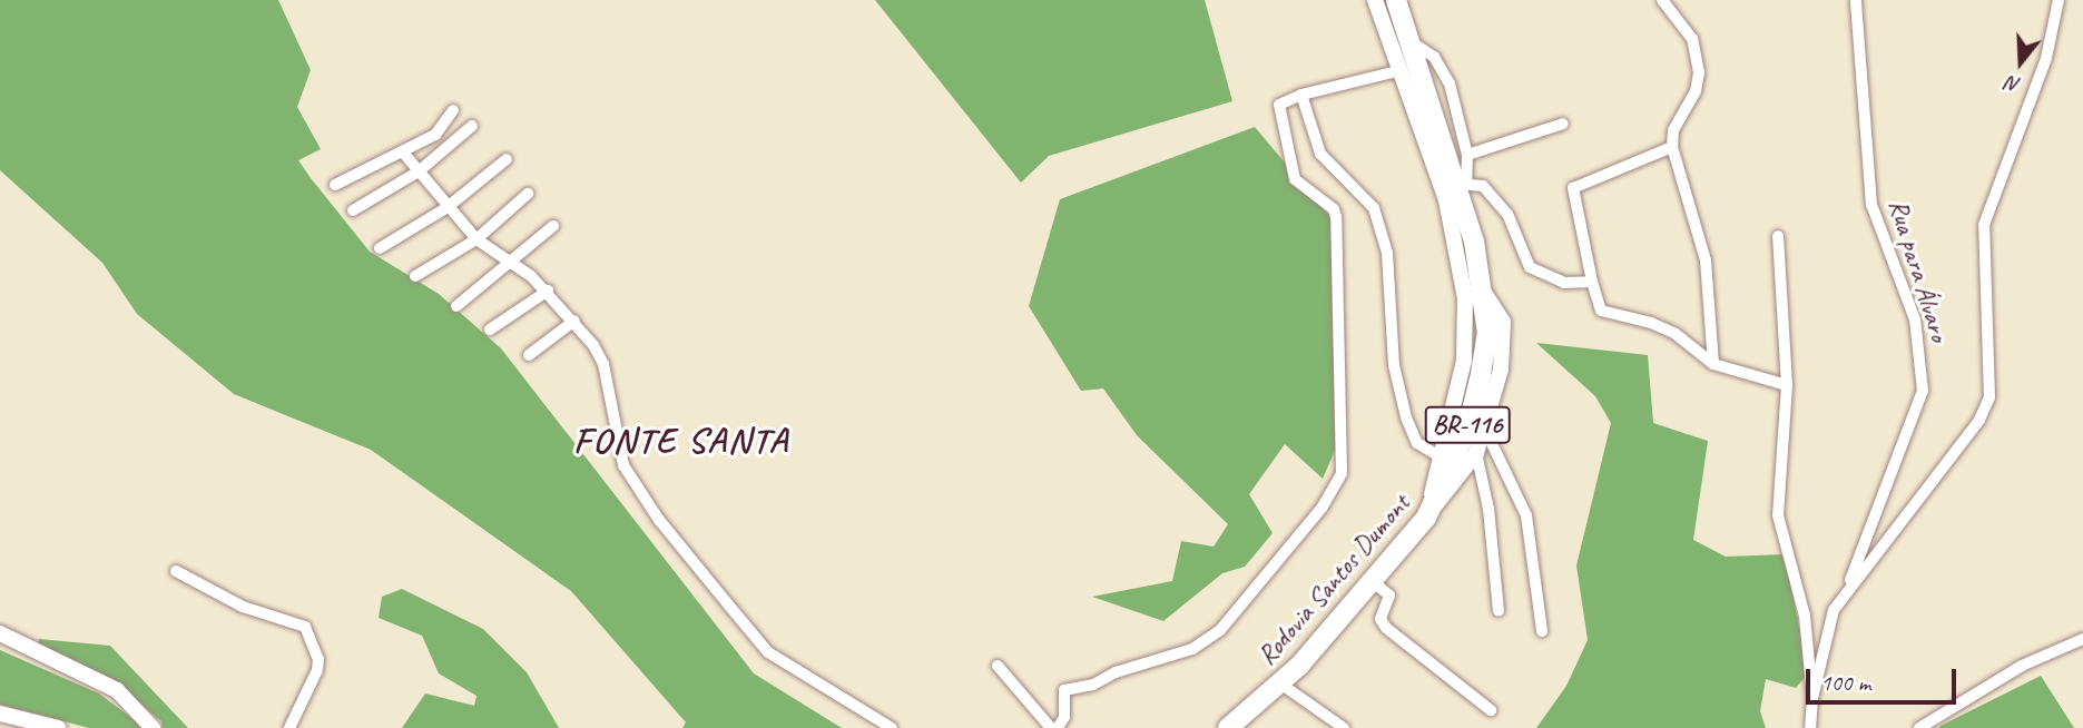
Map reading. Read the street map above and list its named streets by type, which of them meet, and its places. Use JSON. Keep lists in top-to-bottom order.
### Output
{
  "streets": {
    "highway": ["BR-116", "Rodovia Santos Dumont"],
    "street": ["Rua para Álvaro"]
  },
  "districts": ["FONTE SANTA"],
  "scale_bar": "100 m",
  "north": "bottom"
}
